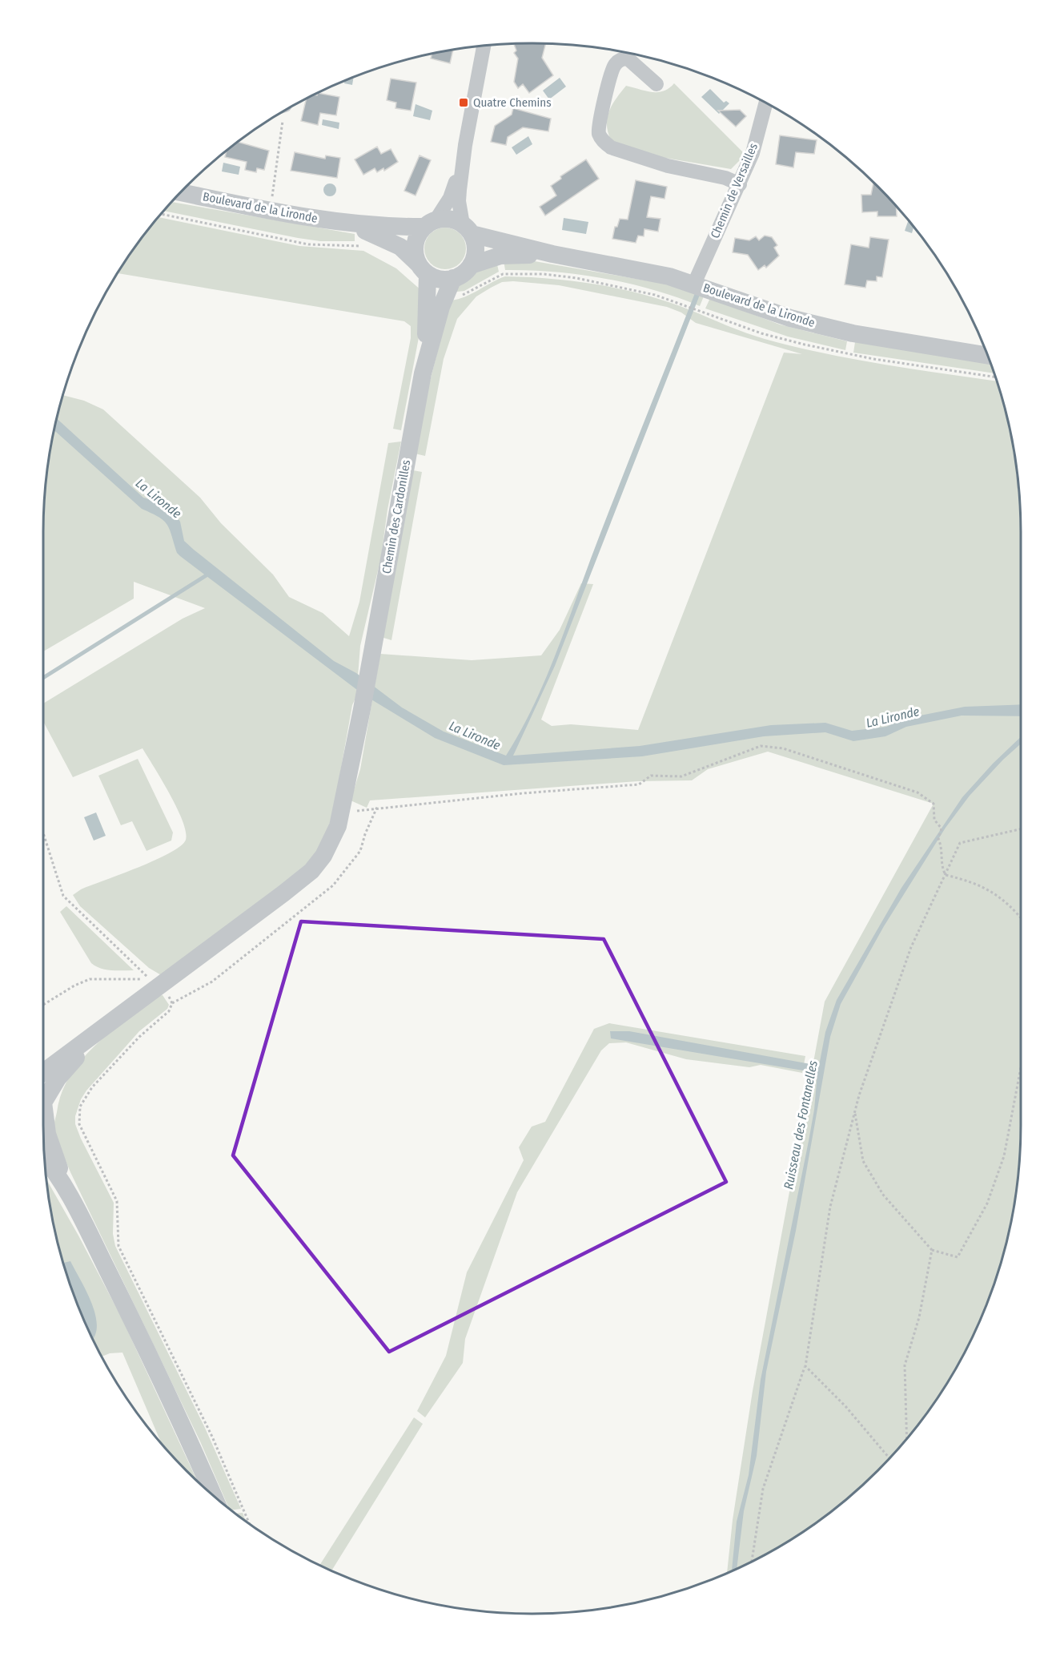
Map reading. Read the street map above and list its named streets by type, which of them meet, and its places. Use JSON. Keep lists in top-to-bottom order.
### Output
{
  "streets": {
    "street": ["Chemin de Versailles", "Boulevard de la Lironde", "Chemin des Cardonilles"]
  },
  "crossings": [
    ["Chemin de Versailles", "Boulevard de la Lironde"],
    ["Boulevard de la Lironde", "Chemin des Cardonilles"]
  ],
  "water": ["La Lironde", "Ruisseau des Fontanelles"],
  "places": {
    "transit": ["Quatre Chemins"]
  }
}
